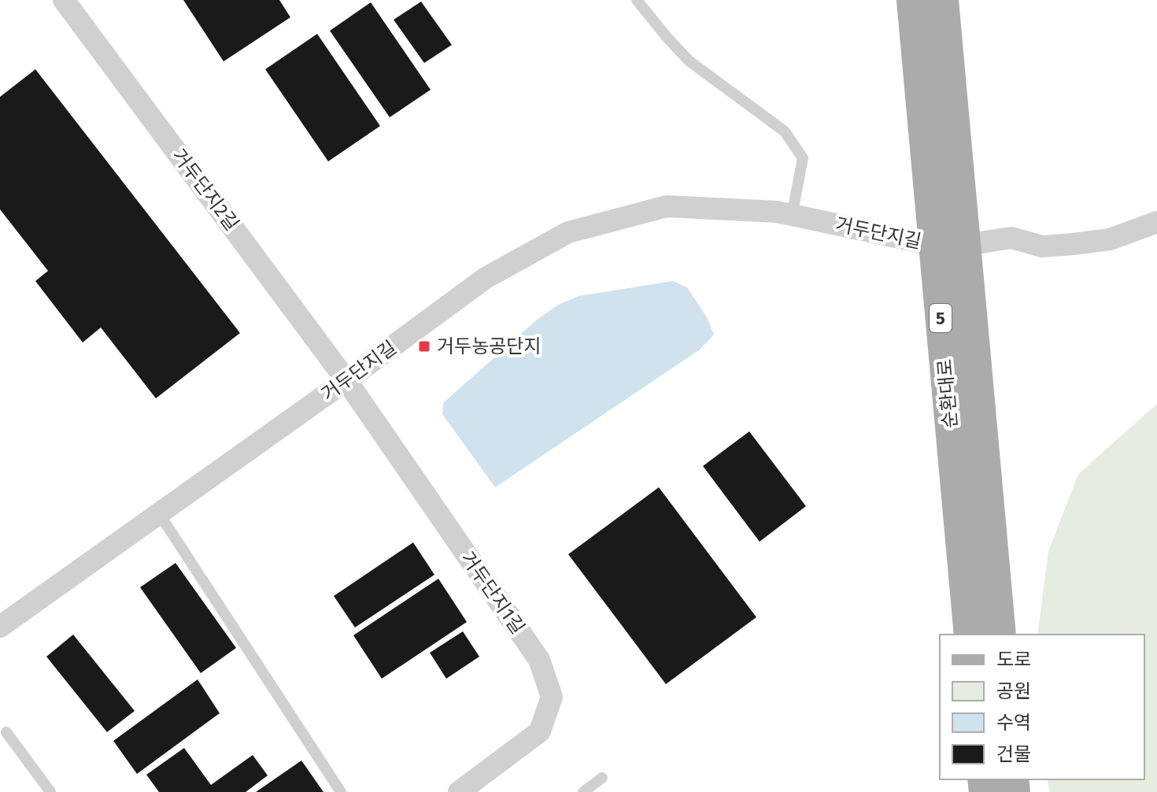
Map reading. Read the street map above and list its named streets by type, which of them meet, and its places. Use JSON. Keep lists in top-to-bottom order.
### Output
{
  "streets": {
    "main road": ["5", "순환대로"],
    "street": ["거두단지2길", "거두단지길", "거두단지1길"]
  },
  "crossings": [
    ["거두단지2길", "거두단지길"],
    ["거두단지2길", "거두단지1길"],
    ["거두단지길", "순환대로"],
    ["거두단지길", "거두단지1길"]
  ],
  "places": {
    "transit": ["거두농공단지"]
  },
  "legend": [
    "도로",
    "공원",
    "수역",
    "건물"
  ]
}
